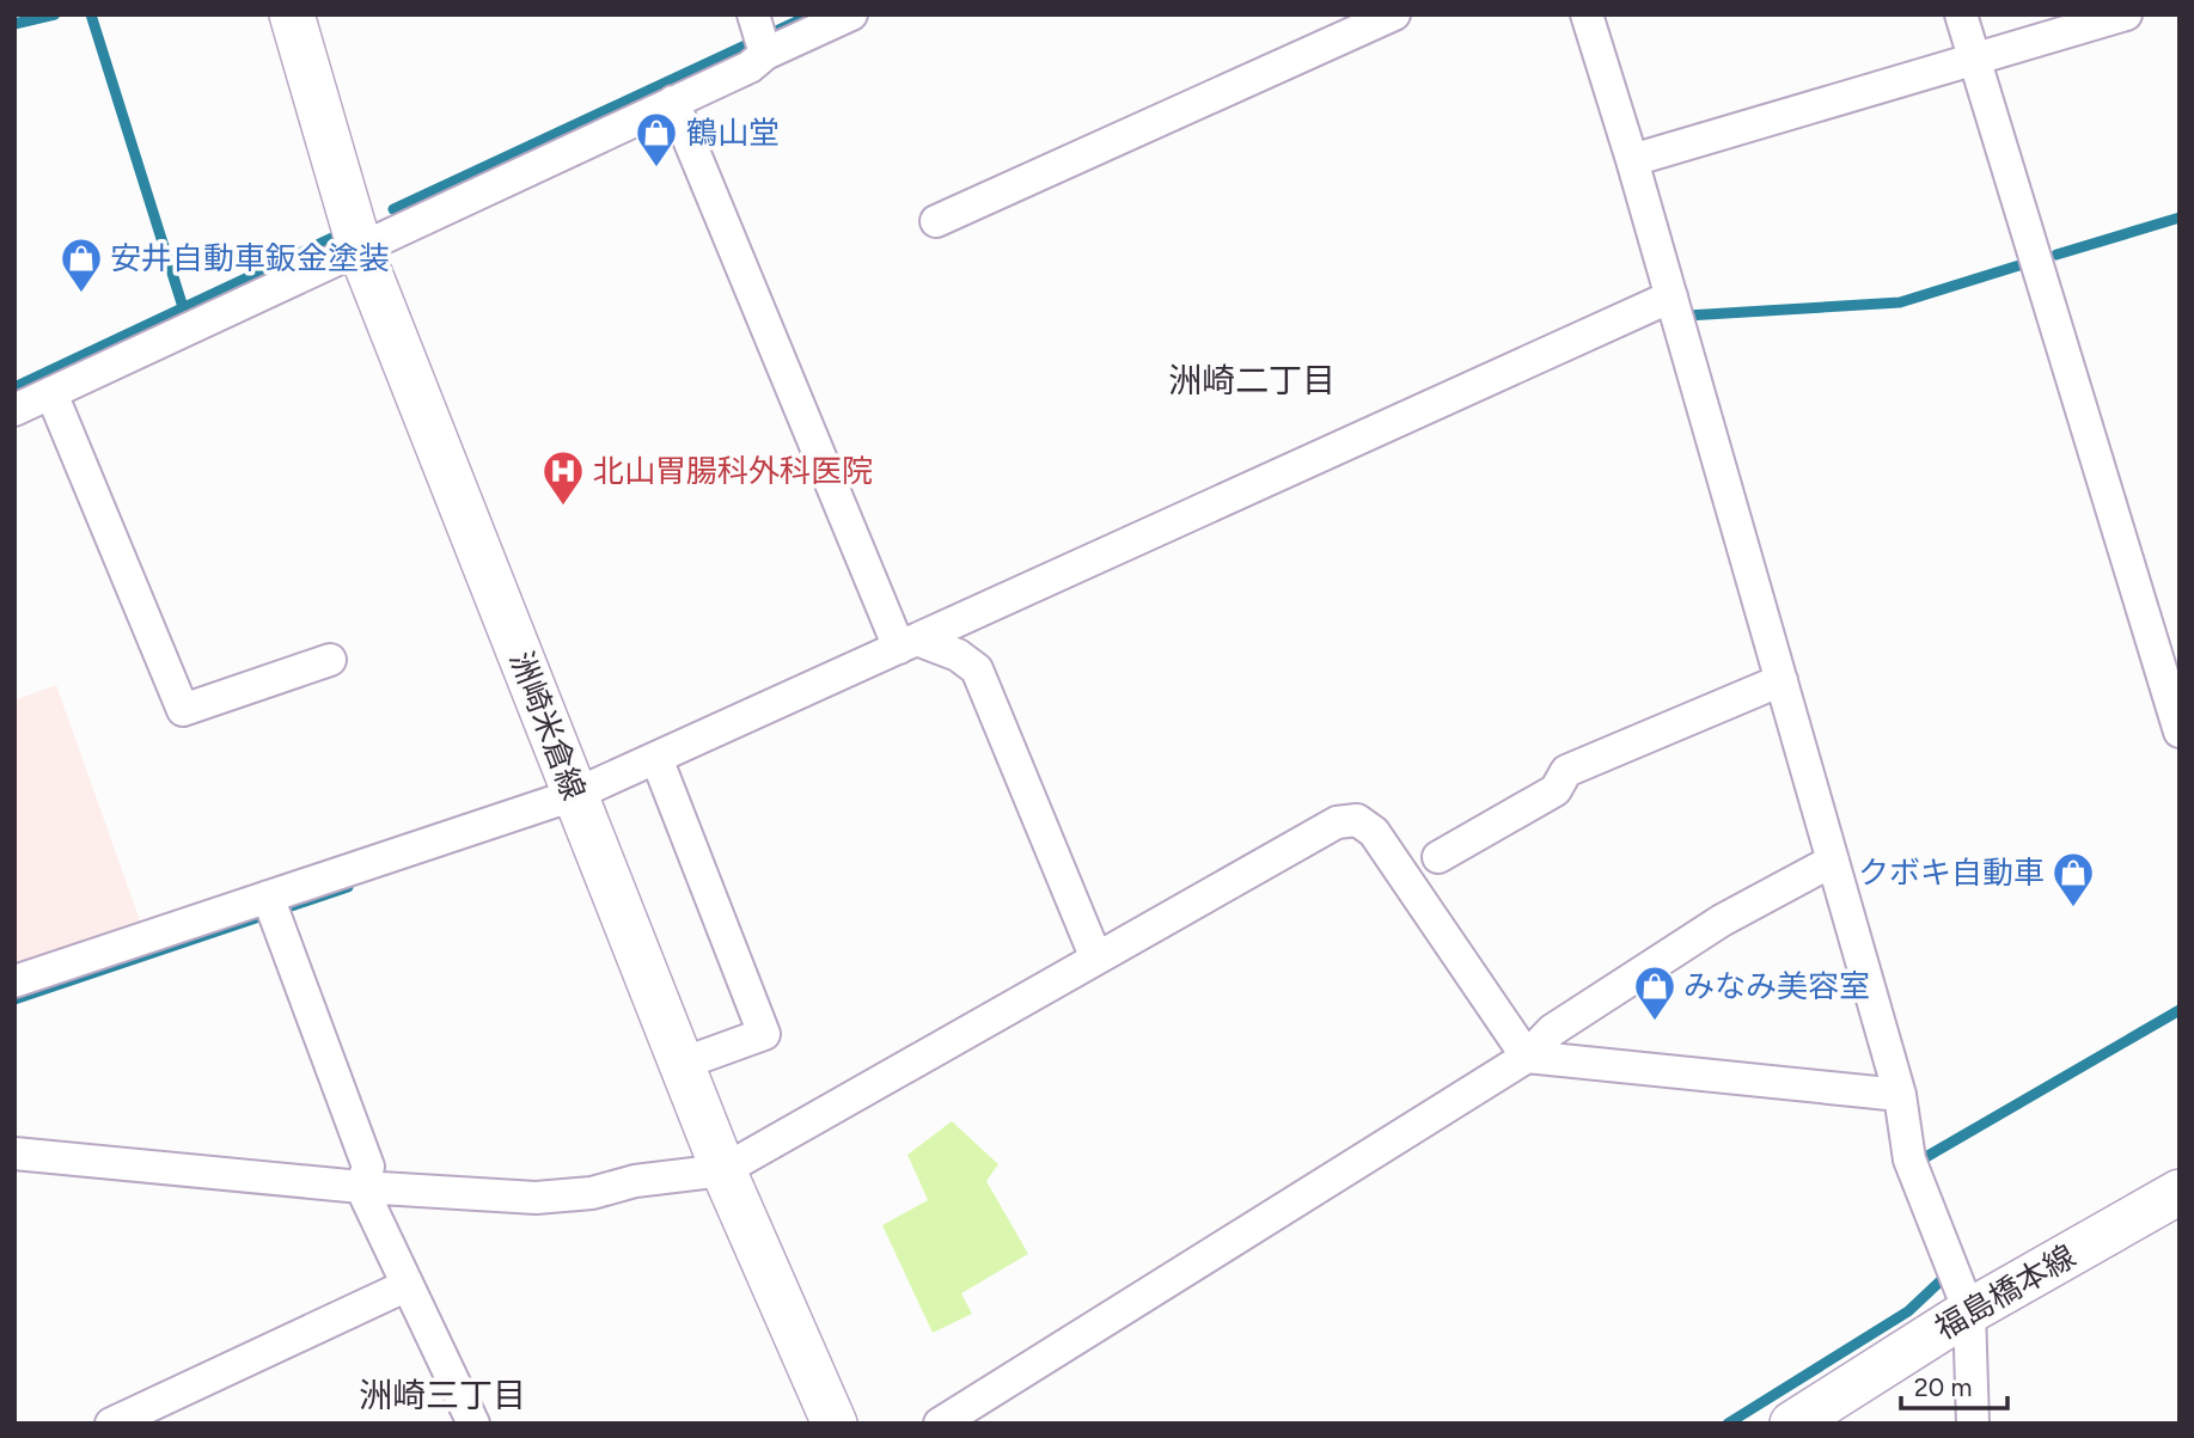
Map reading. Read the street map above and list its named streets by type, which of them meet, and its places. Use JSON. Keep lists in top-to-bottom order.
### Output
{
  "streets": {
    "main road": ["洲崎米倉線", "福島橋本線"]
  },
  "districts": ["洲崎二丁目", "洲崎三丁目"],
  "places": {
    "shop": [
      "鶴山堂",
      "安井自動車鈑金塗装",
      "クボキ自動車",
      "みなみ美容室"
    ],
    "hospital": ["北山胃腸科外科医院"]
  },
  "scale_bar": "20 m"
}
